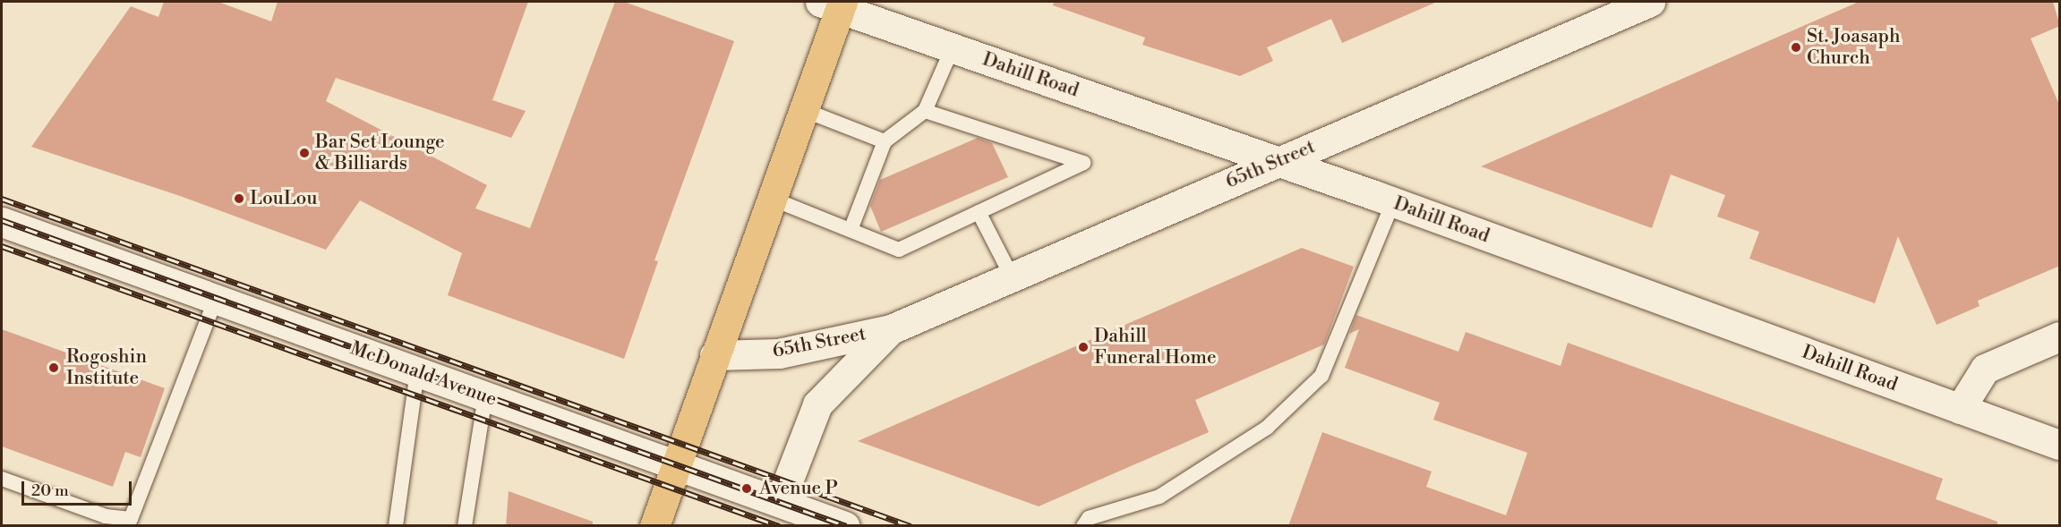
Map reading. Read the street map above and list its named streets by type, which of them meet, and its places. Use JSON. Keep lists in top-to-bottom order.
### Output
{
  "streets": {
    "main road": ["Dahill Road", "65th Street", "McDonald Avenue"]
  },
  "crossings": [
    ["Dahill Road", "65th Street"],
    ["65th Street", "McDonald Avenue"]
  ],
  "places": [
    "St. Joasaph Church",
    "Bar Set Lounge & Billiards",
    "LouLou",
    "Dahill Funeral Home",
    "Rogoshin Institute",
    "Avenue P"
  ],
  "scale_bar": "20 m"
}
